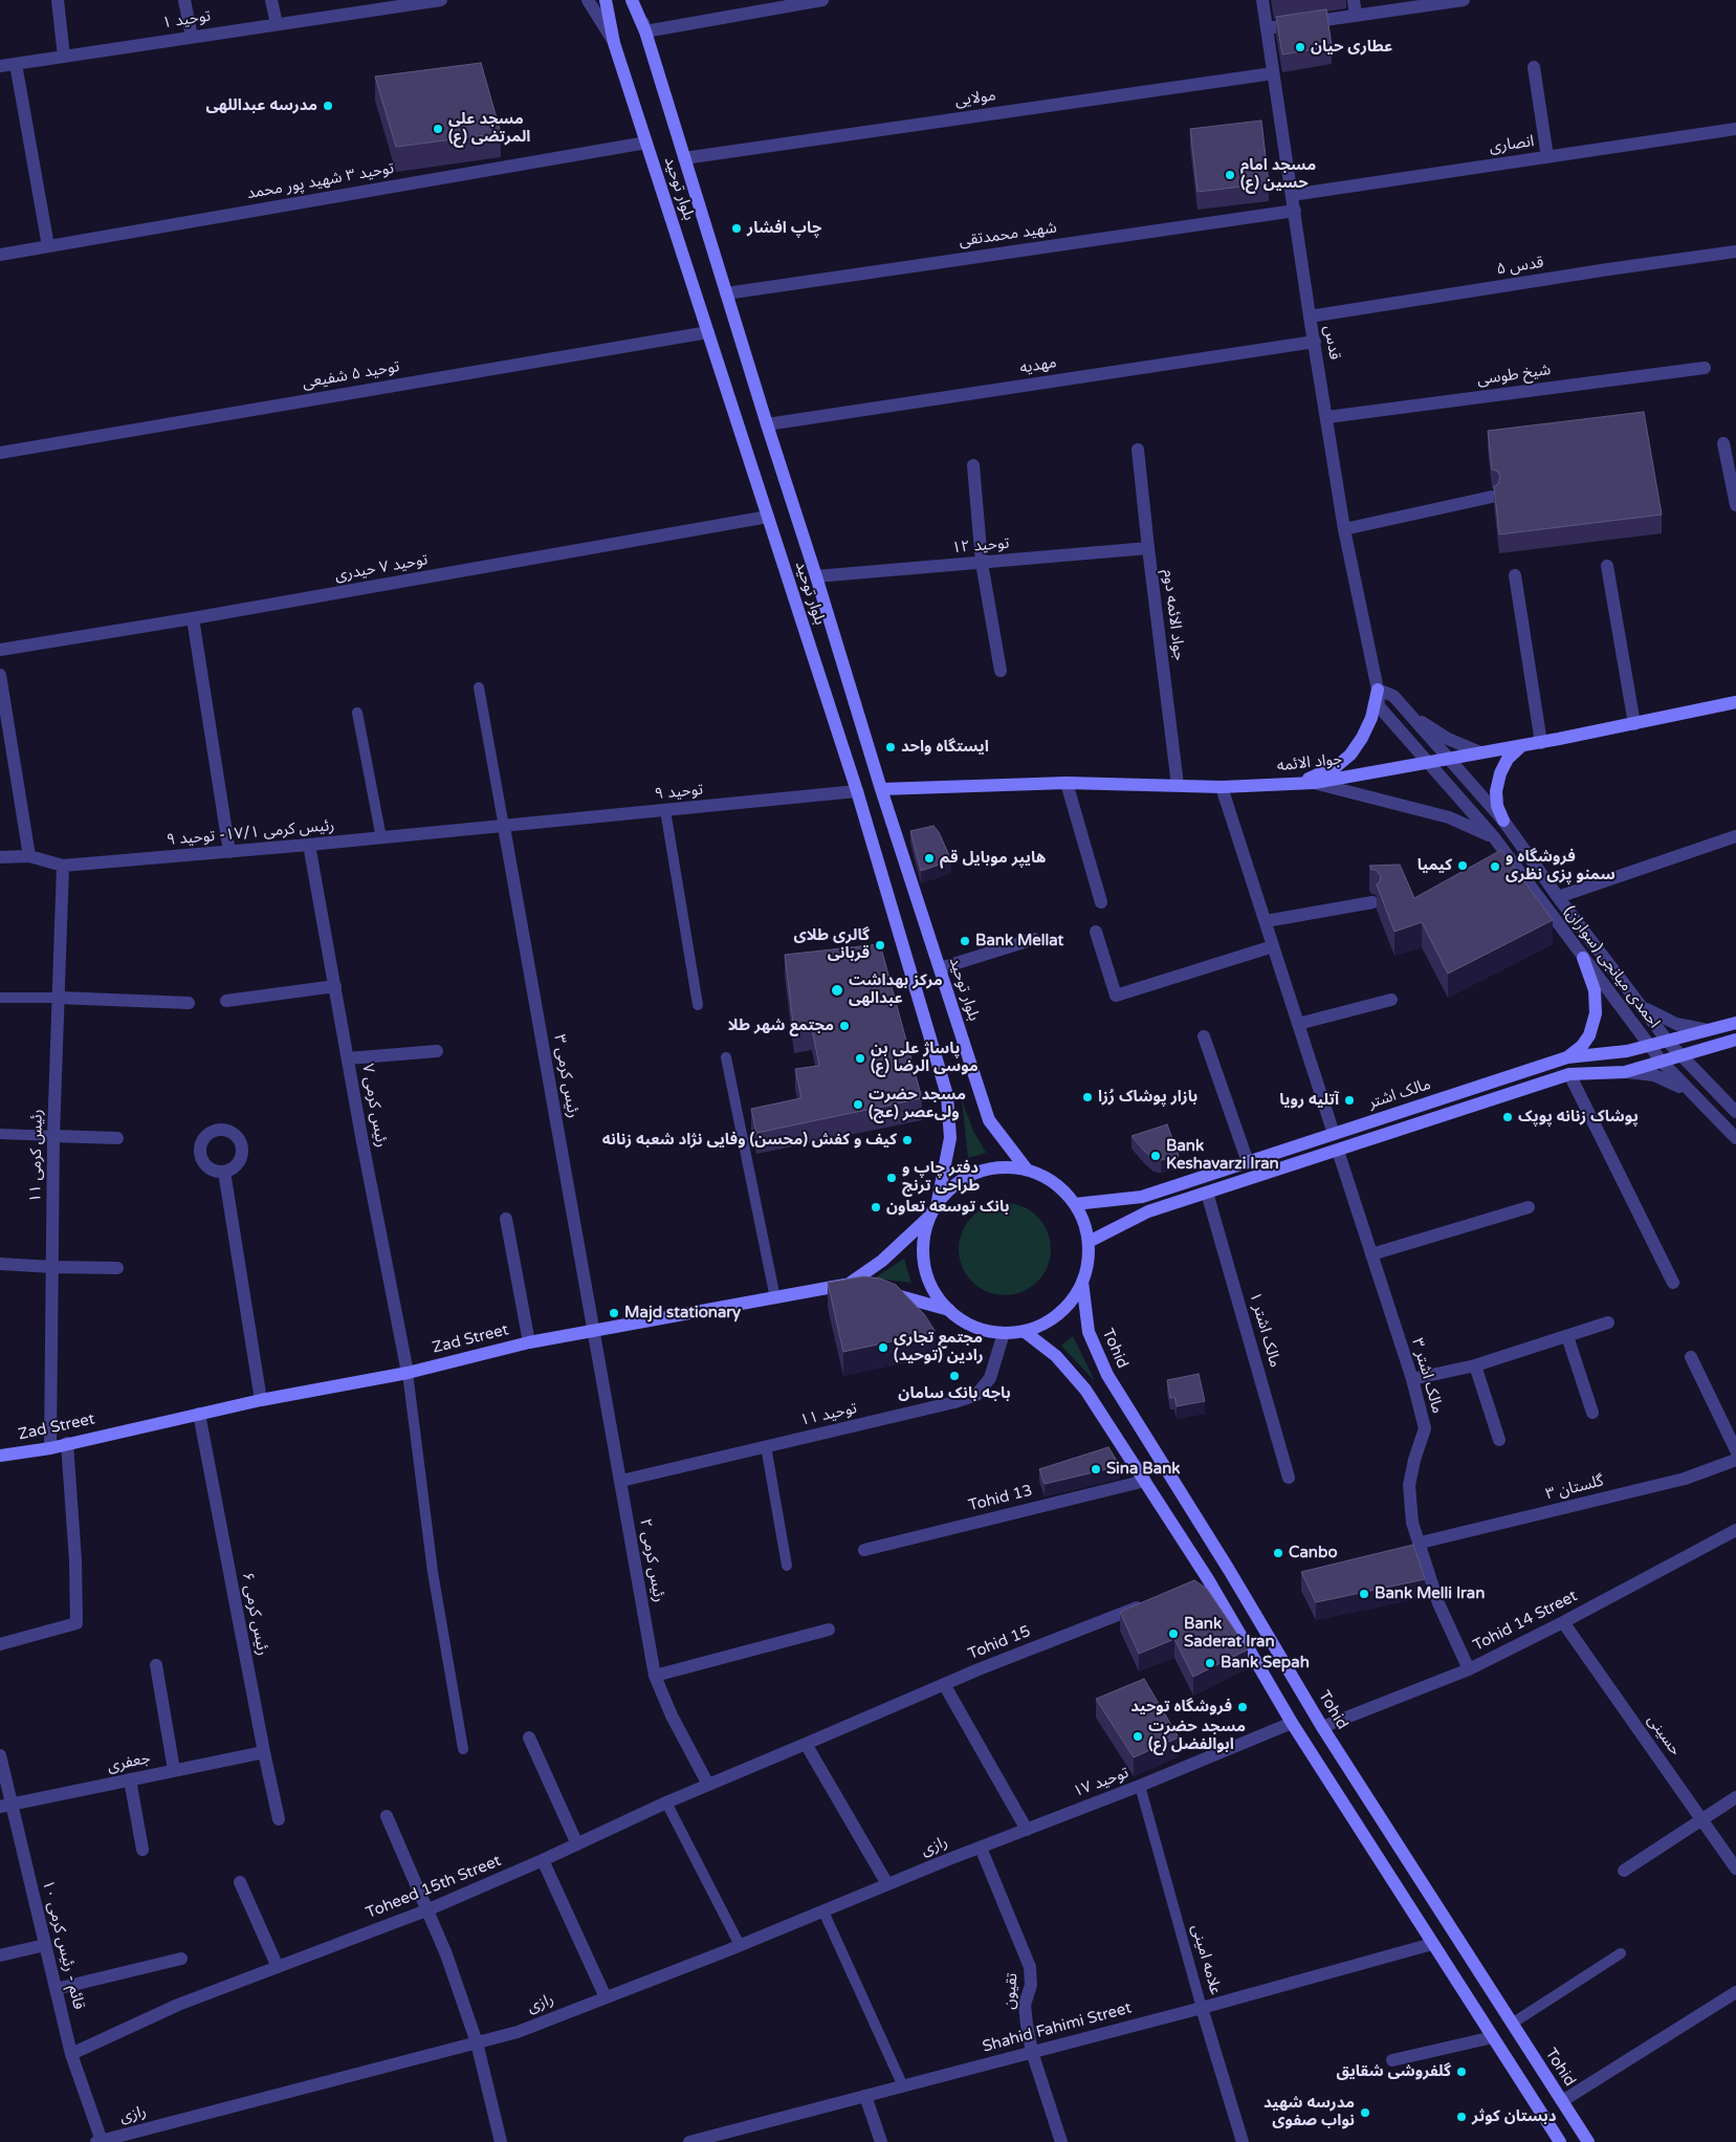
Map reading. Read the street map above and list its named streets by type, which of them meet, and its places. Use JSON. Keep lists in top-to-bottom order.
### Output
{
  "streets": {
    "main road": [
      "بلوار توحید",
      "جواد الائمه",
      "مالک اشتر",
      "Zad Street",
      "Tohid"
    ],
    "street": [
      "توحید ۱",
      "مولایی",
      "انصاری",
      "توحید ۳ شهيد پور محمد",
      "شهید محمدتقی",
      "قدس ۵",
      "قدس",
      "مهدیه",
      "توحید ۵ شفیعی",
      "شیخ طوسی",
      "توحید ۱۲",
      "توحید ۷ حیدری",
      "جواد الائمه دوم",
      "توحید ۹",
      "رئیس کرمی ۱۷/۱- توحید ۹",
      "احمدی میانجی (سواران)",
      "رئیس کرمی ۳",
      "رئیس کرمی ۷",
      "رئیس کرمی ۱۱",
      "مالک اشتر ۱",
      "مالک اشتر ۳",
      "توحید ۱۱",
      "گلستان ۳",
      "Tohid 13",
      "رئیس کرمی ۲",
      "رئیس کرمی ۶",
      "Tohid 14 Street",
      "Tohid 15",
      "حسینی",
      "جعفری",
      "توحید ۱۷",
      "رازی",
      "Toheed 15th Street",
      "قائم - رئیس کرمی ۱۰",
      "علامه امینی",
      "تقیون",
      "Shahid Fahimi Street"
    ]
  },
  "crossings": [
    ["مولایی", "بلوار توحید"],
    ["مولایی", "قدس"],
    ["انصاری", "قدس"],
    ["توحید ۳ شهيد پور محمد", "بلوار توحید"],
    ["بلوار توحید", "شهید محمدتقی"],
    ["بلوار توحید", "مهدیه"],
    ["بلوار توحید", "توحید ۵ شفیعی"],
    ["بلوار توحید", "توحید ۱۲"],
    ["بلوار توحید", "توحید ۷ حیدری"],
    ["بلوار توحید", "جواد الائمه"],
    ["بلوار توحید", "توحید ۹"],
    ["بلوار توحید", "مالک اشتر"],
    ["بلوار توحید", "Zad Street"],
    ["بلوار توحید", "Tohid"],
    ["بلوار توحید", "توحید ۱۱"],
    ["شهید محمدتقی", "قدس"],
    ["قدس ۵", "قدس"],
    ["قدس", "مهدیه"],
    ["قدس", "شیخ طوسی"],
    ["قدس", "جواد الائمه"],
    ["قدس", "احمدی میانجی (سواران)"],
    ["توحید ۱۲", "جواد الائمه دوم"],
    ["جواد الائمه دوم", "جواد الائمه"],
    ["جواد الائمه", "احمدی میانجی (سواران)"],
    ["توحید ۹", "رئیس کرمی ۱۷/۱- توحید ۹"],
    ["توحید ۹", "رئیس کرمی ۳"],
    ["رئیس کرمی ۱۷/۱- توحید ۹", "رئیس کرمی ۳"],
    ["رئیس کرمی ۱۷/۱- توحید ۹", "رئیس کرمی ۷"],
    ["رئیس کرمی ۱۷/۱- توحید ۹", "رئیس کرمی ۱۱"],
    ["احمدی میانجی (سواران)", "مالک اشتر"],
    ["رئیس کرمی ۳", "Zad Street"],
    ["رئیس کرمی ۳", "رئیس کرمی ۲"],
    ["مالک اشتر", "Zad Street"],
    ["مالک اشتر", "Tohid"],
    ["مالک اشتر", "توحید ۱۱"],
    ["رئیس کرمی ۷", "Zad Street"],
    ["رئیس کرمی ۱۱", "Zad Street"],
    ["Zad Street", "Tohid"],
    ["Zad Street", "توحید ۱۱"],
    ["Zad Street", "رئیس کرمی ۲"],
    ["Zad Street", "رئیس کرمی ۶"],
    ["Tohid", "توحید ۱۱"],
    ["Tohid", "Tohid 14 Street"],
    ["مالک اشتر ۳", "گلستان ۳"],
    ["مالک اشتر ۳", "Tohid 14 Street"],
    ["توحید ۱۱", "رئیس کرمی ۲"],
    ["رئیس کرمی ۲", "Toheed 15th Street"],
    ["رئیس کرمی ۶", "جعفری"],
    ["Tohid 14 Street", "حسینی"],
    ["Tohid 15", "Toheed 15th Street"],
    ["جعفری", "قائم - رئیس کرمی ۱۰"],
    ["توحید ۱۷", "رازی"],
    ["توحید ۱۷", "علامه امینی"],
    ["توحید ۱۷", "تقیون"],
    ["رازی", "قائم - رئیس کرمی ۱۰"],
    ["رازی", "تقیون"],
    ["Toheed 15th Street", "قائم - رئیس کرمی ۱۰"],
    ["علامه امینی", "Shahid Fahimi Street"],
    ["تقیون", "Shahid Fahimi Street"]
  ],
  "places": [
    "عطاری حیان",
    "مدرسه عبداللهی",
    "مسجد علی المرتضی (ع)",
    "مسجد امام حسین (ع)",
    "چاپ افشار",
    "ایستگاه واحد",
    "هایپر موبایل قم",
    "کیمیا",
    "فروشگاه و سمنو پزی نظری",
    "Bank Mellat",
    "گالری طلای قربانی",
    "مرکز بهداشت عبدالهی",
    "مجتمع شهر طلا",
    "پاساژ علی بن موسی الرضا (ع)",
    "بازار پوشاک رُزا",
    "آتلیه رویا",
    "مسجد حضرت ولی‌عصر (عج)",
    "پوشاک زنانه پوپک",
    "کیف و کفش (محسن) وفایی نژاد شعبه زنانه",
    "Bank Keshavarzi Iran",
    "دفتر چاپ و طراحی ترنج",
    "بانک توسعه تعاون",
    "Majd stationary",
    "مجتمع تجاری رادین (توحید)",
    "باجه بانک سامان",
    "Sina Bank",
    "Canbo",
    "Bank Melli Iran",
    "Bank Saderat Iran",
    "Bank Sepah",
    "فروشگاه توحید",
    "مسجد حضرت ابوالفضل (ع)",
    "گلفروشی شقایق",
    "مدرسه شهید نواب صفوی",
    "دبستان کوثر"
  ]
}
